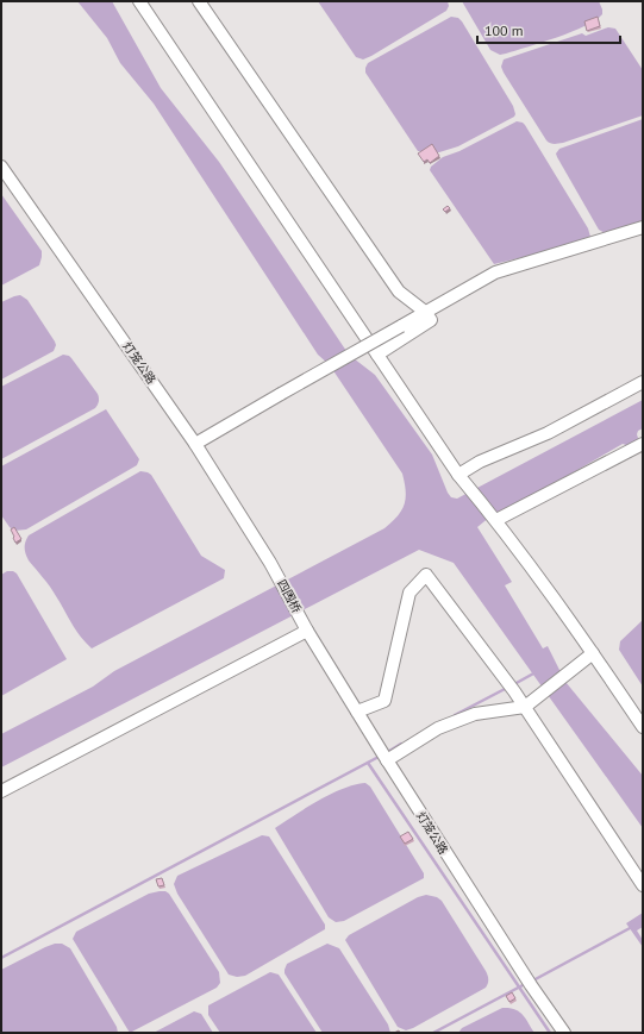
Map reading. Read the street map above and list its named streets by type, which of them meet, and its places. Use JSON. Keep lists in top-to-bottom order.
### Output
{
  "streets": {
    "street": ["灯笼公路", "四围桥"]
  },
  "crossings": [
    ["灯笼公路", "四围桥"]
  ],
  "scale_bar": "100 m"
}
